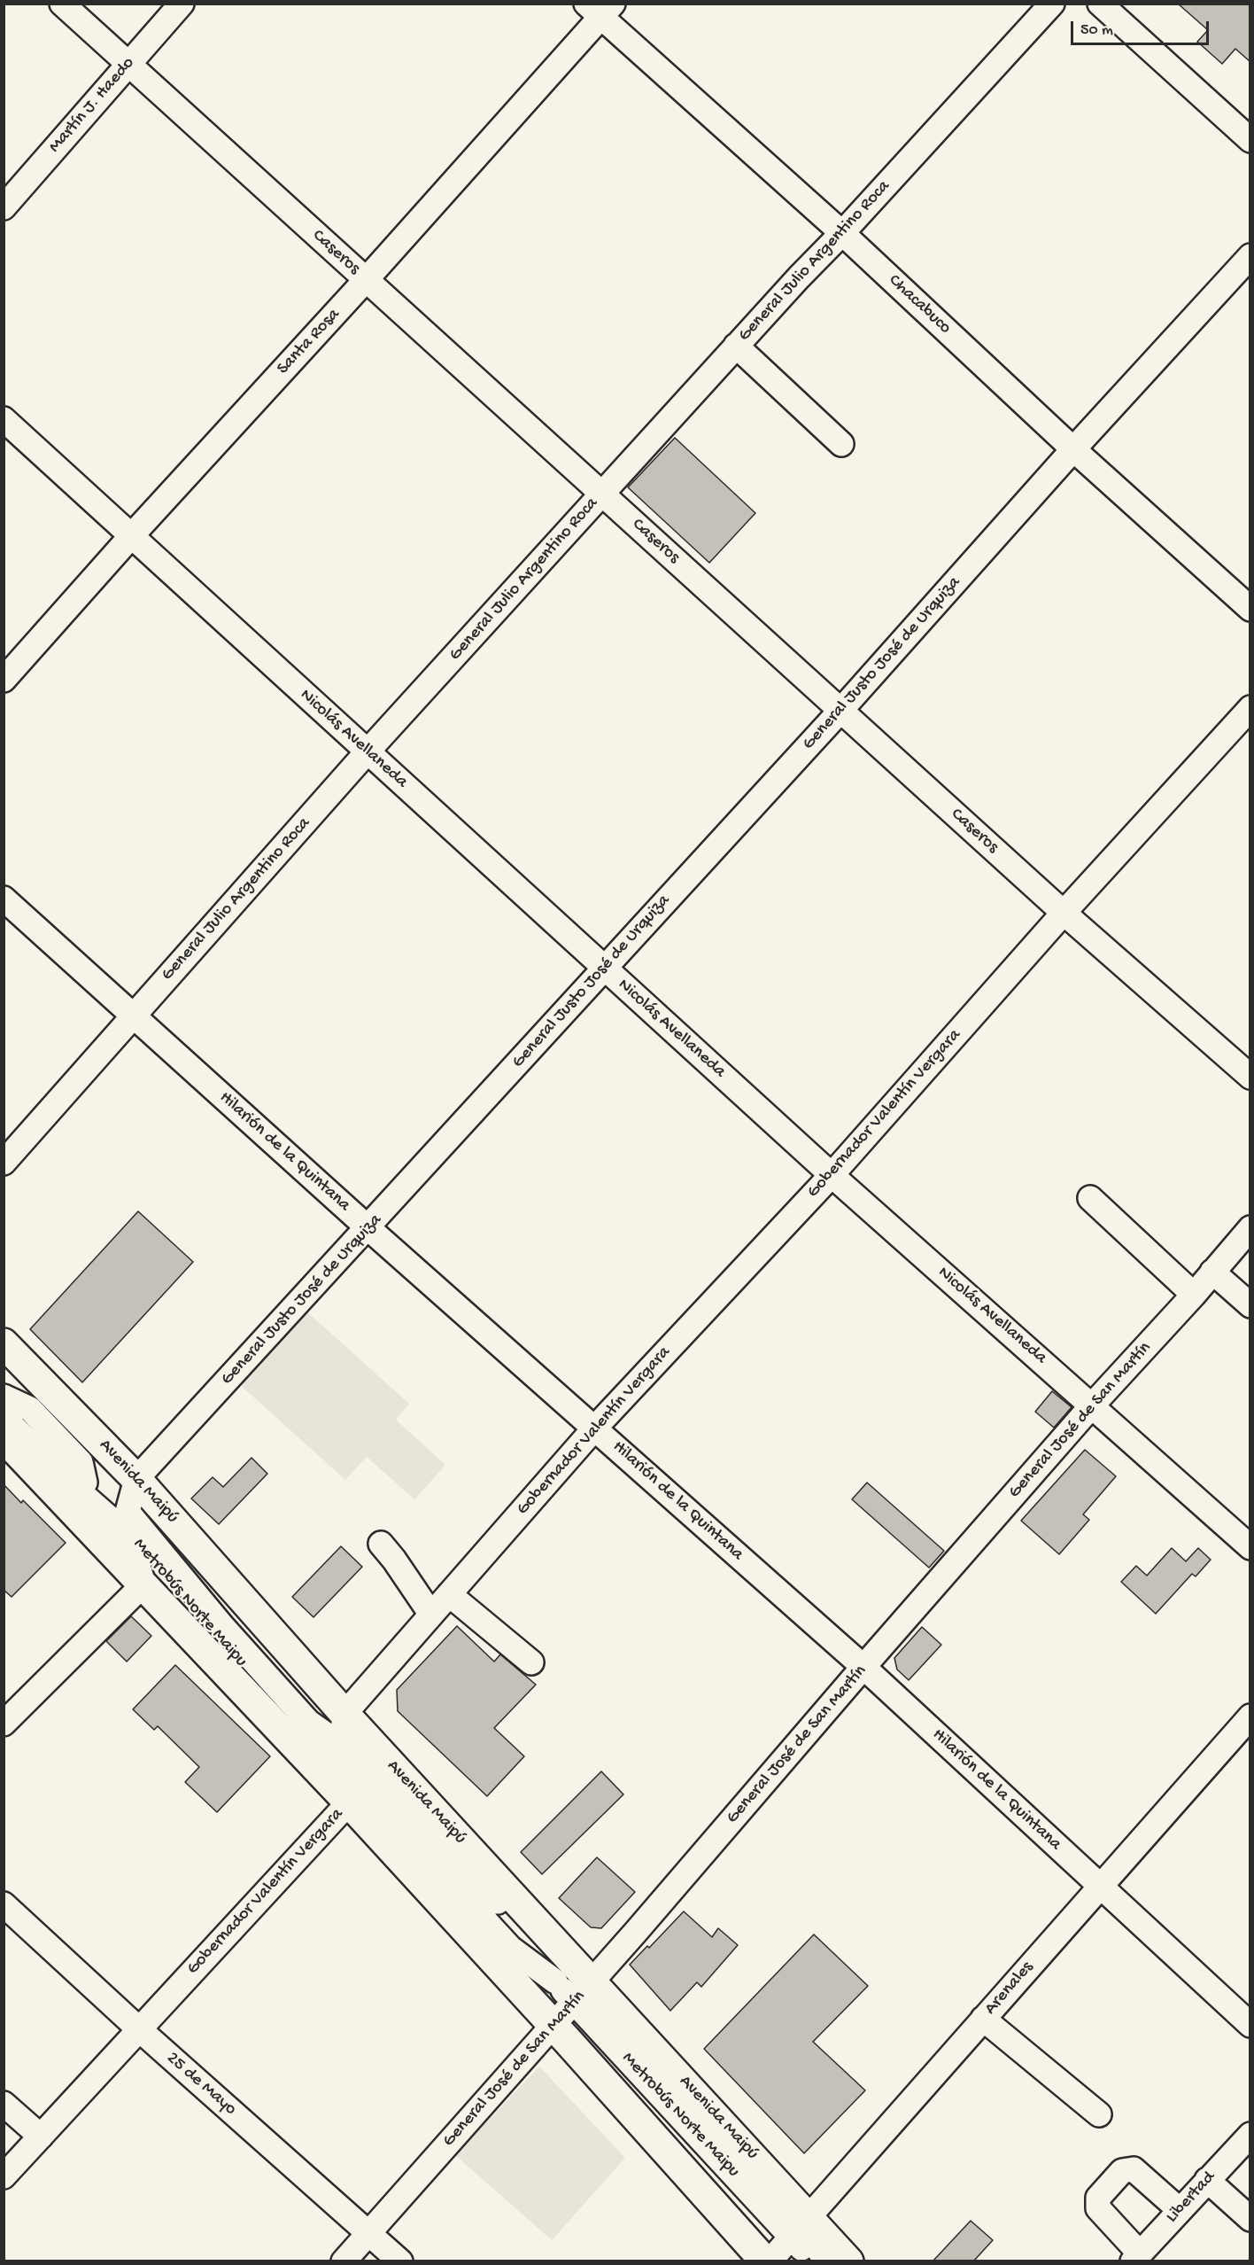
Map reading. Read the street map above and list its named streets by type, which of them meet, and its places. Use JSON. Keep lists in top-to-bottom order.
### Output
{
  "streets": {
    "main road": ["Avenida Maipú"],
    "street": [
      "Martín J. Haedo",
      "Caseros",
      "General Julio Argentino Roca",
      "Chacabuco",
      "Santa Rosa",
      "General Justo José de Urquiza",
      "Nicolás Avellaneda",
      "Gobernador Valentín Vergara",
      "Hilarión de la Quintana",
      "General José de San Martín",
      "Metrobús Norte Maipu",
      "Arenales",
      "25 de Mayo",
      "Libertad"
    ]
  },
  "crossings": [
    ["Martín J. Haedo", "Caseros"],
    ["Caseros", "General Julio Argentino Roca"],
    ["Caseros", "Santa Rosa"],
    ["Caseros", "General Justo José de Urquiza"],
    ["Caseros", "Gobernador Valentín Vergara"],
    ["General Julio Argentino Roca", "Chacabuco"],
    ["General Julio Argentino Roca", "Nicolás Avellaneda"],
    ["General Julio Argentino Roca", "Hilarión de la Quintana"],
    ["Chacabuco", "Santa Rosa"],
    ["Chacabuco", "General Justo José de Urquiza"],
    ["Santa Rosa", "Nicolás Avellaneda"],
    ["General Justo José de Urquiza", "Nicolás Avellaneda"],
    ["General Justo José de Urquiza", "Hilarión de la Quintana"],
    ["General Justo José de Urquiza", "Avenida Maipú"],
    ["General Justo José de Urquiza", "Metrobús Norte Maipu"],
    ["Nicolás Avellaneda", "Gobernador Valentín Vergara"],
    ["Nicolás Avellaneda", "General José de San Martín"],
    ["Gobernador Valentín Vergara", "Hilarión de la Quintana"],
    ["Gobernador Valentín Vergara", "Avenida Maipú"],
    ["Gobernador Valentín Vergara", "Metrobús Norte Maipu"],
    ["Gobernador Valentín Vergara", "25 de Mayo"],
    ["Hilarión de la Quintana", "General José de San Martín"],
    ["Hilarión de la Quintana", "Arenales"],
    ["General José de San Martín", "Avenida Maipú"],
    ["General José de San Martín", "Metrobús Norte Maipu"],
    ["General José de San Martín", "25 de Mayo"],
    ["Avenida Maipú", "Metrobús Norte Maipu"],
    ["Avenida Maipú", "Arenales"],
    ["Metrobús Norte Maipu", "Arenales"]
  ],
  "scale_bar": "50 m"
}
